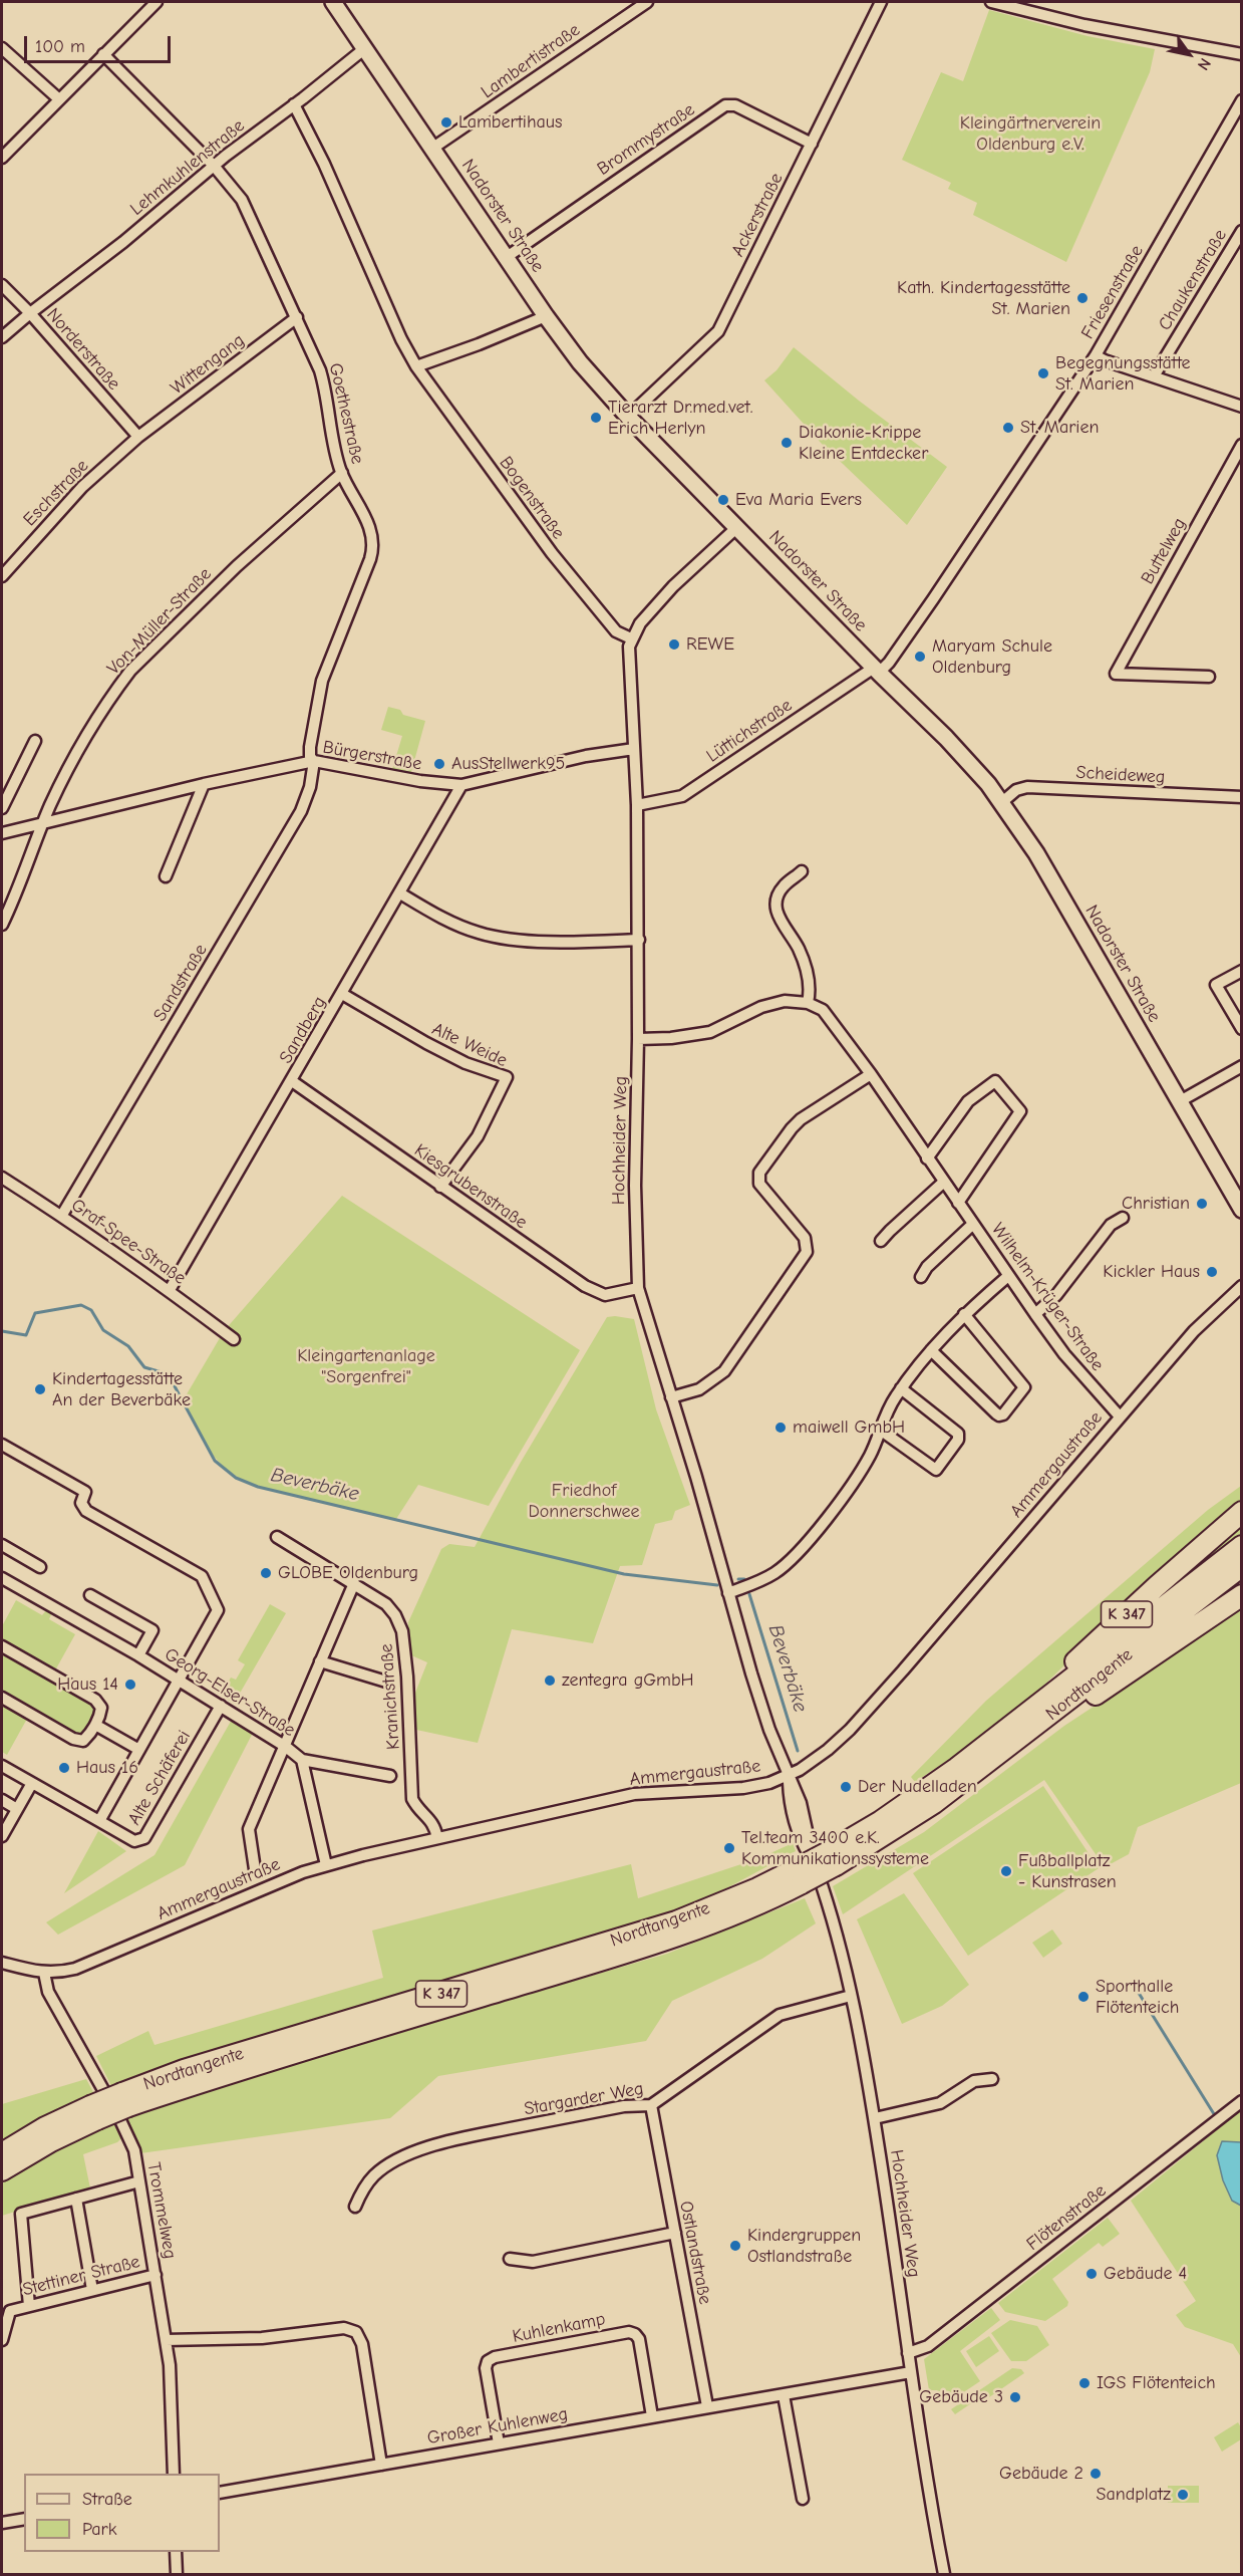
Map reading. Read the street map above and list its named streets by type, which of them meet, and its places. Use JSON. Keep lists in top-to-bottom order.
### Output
{
  "streets": {
    "highway": ["K 347", "Nordtangente"],
    "street": [
      "Lambertistraße",
      "Brommystraße",
      "Lehmkuhlenstraße",
      "Ackerstraße",
      "Nadorster Straße",
      "Chaukenstraße",
      "Friesenstraße",
      "Norderstraße",
      "Wittengang",
      "Goethestraße",
      "Eschstraße",
      "Bogenstraße",
      "Buttelweg",
      "Von-Müller-Straße",
      "Lüttichstraße",
      "Bürgerstraße",
      "Scheideweg",
      "Sandstraße",
      "Sandberg",
      "Alte Weide",
      "Hochheider Weg",
      "Kiesgrubenstraße",
      "Graf-Spee-Straße",
      "Wilhelm-Krüger-Straße",
      "Ammergaustraße",
      "Georg-Elser-Straße",
      "Kranichstraße",
      "Alte Schäferei",
      "Stargarder Weg",
      "Trommelweg",
      "Flötenstraße",
      "Ostlandstraße",
      "Stettiner Straße",
      "Kuhlenkamp",
      "Großer Kuhlenweg"
    ]
  },
  "crossings": [
    ["Lambertistraße", "Nadorster Straße"],
    ["Brommystraße", "Ackerstraße"],
    ["Brommystraße", "Nadorster Straße"],
    ["Lehmkuhlenstraße", "Nadorster Straße"],
    ["Lehmkuhlenstraße", "Norderstraße"],
    ["Lehmkuhlenstraße", "Goethestraße"],
    ["Lehmkuhlenstraße", "Bogenstraße"],
    ["Ackerstraße", "Nadorster Straße"],
    ["Nadorster Straße", "Friesenstraße"],
    ["Nadorster Straße", "Lüttichstraße"],
    ["Nadorster Straße", "Scheideweg"],
    ["Friesenstraße", "Lüttichstraße"],
    ["Norderstraße", "Wittengang"],
    ["Norderstraße", "Eschstraße"],
    ["Wittengang", "Goethestraße"],
    ["Wittengang", "Eschstraße"],
    ["Goethestraße", "Von-Müller-Straße"],
    ["Goethestraße", "Bürgerstraße"],
    ["Goethestraße", "Sandstraße"],
    ["Bogenstraße", "Hochheider Weg"],
    ["Von-Müller-Straße", "Bürgerstraße"],
    ["Lüttichstraße", "Hochheider Weg"],
    ["Bürgerstraße", "Sandstraße"],
    ["Bürgerstraße", "Sandberg"],
    ["Bürgerstraße", "Hochheider Weg"],
    ["Sandstraße", "Graf-Spee-Straße"],
    ["Sandberg", "Alte Weide"],
    ["Sandberg", "Kiesgrubenstraße"],
    ["Sandberg", "Graf-Spee-Straße"],
    ["Alte Weide", "Kiesgrubenstraße"],
    ["Hochheider Weg", "Kiesgrubenstraße"],
    ["Hochheider Weg", "Ammergaustraße"],
    ["Hochheider Weg", "Nordtangente"],
    ["Hochheider Weg", "Stargarder Weg"],
    ["Hochheider Weg", "Flötenstraße"],
    ["Hochheider Weg", "Großer Kuhlenweg"],
    ["Wilhelm-Krüger-Straße", "Ammergaustraße"],
    ["Ammergaustraße", "Georg-Elser-Straße"],
    ["Ammergaustraße", "Kranichstraße"],
    ["Ammergaustraße", "Trommelweg"],
    ["K 347", "Nordtangente"],
    ["Georg-Elser-Straße", "Alte Schäferei"],
    ["Stargarder Weg", "Ostlandstraße"],
    ["Trommelweg", "Stettiner Straße"],
    ["Ostlandstraße", "Großer Kuhlenweg"],
    ["Kuhlenkamp", "Großer Kuhlenweg"]
  ],
  "water": ["Beverbäke"],
  "parks": ["Kleingärtnerverein Oldenburg e.V.", "Kleingartenanlage \"Sorgenfrei\"", "Friedhof Donnerschwee"],
  "places": [
    "Lambertihaus",
    "Kath. Kindertagesstätte St. Marien",
    "Begegnungsstätte St. Marien",
    "Tierarzt Dr.med.vet. Erich Herlyn",
    "St. Marien",
    "Diakonie-Krippe Kleine Entdecker",
    "Eva Maria Evers",
    "REWE",
    "Maryam Schule Oldenburg",
    "AusStellwerk95",
    "Christian",
    "Kickler Haus",
    "Kindertagesstätte An der Beverbäke",
    "maiwell GmbH",
    "GLOBE Oldenburg",
    "zentegra gGmbH",
    "Haus 14",
    "Haus 16",
    "Der Nudelladen",
    "Tel.team 3400 e.K. Kommunikationssysteme",
    "Fußballplatz - Kunstrasen",
    "Sporthalle Flötenteich",
    "Kindergruppen Ostlandstraße",
    "Gebäude 4",
    "IGS Flötenteich",
    "Gebäude 3",
    "Gebäude 2",
    "Sandplatz"
  ],
  "legend": ["Straße", "Park"],
  "scale_bar": "100 m",
  "north": "bottom right"
}
